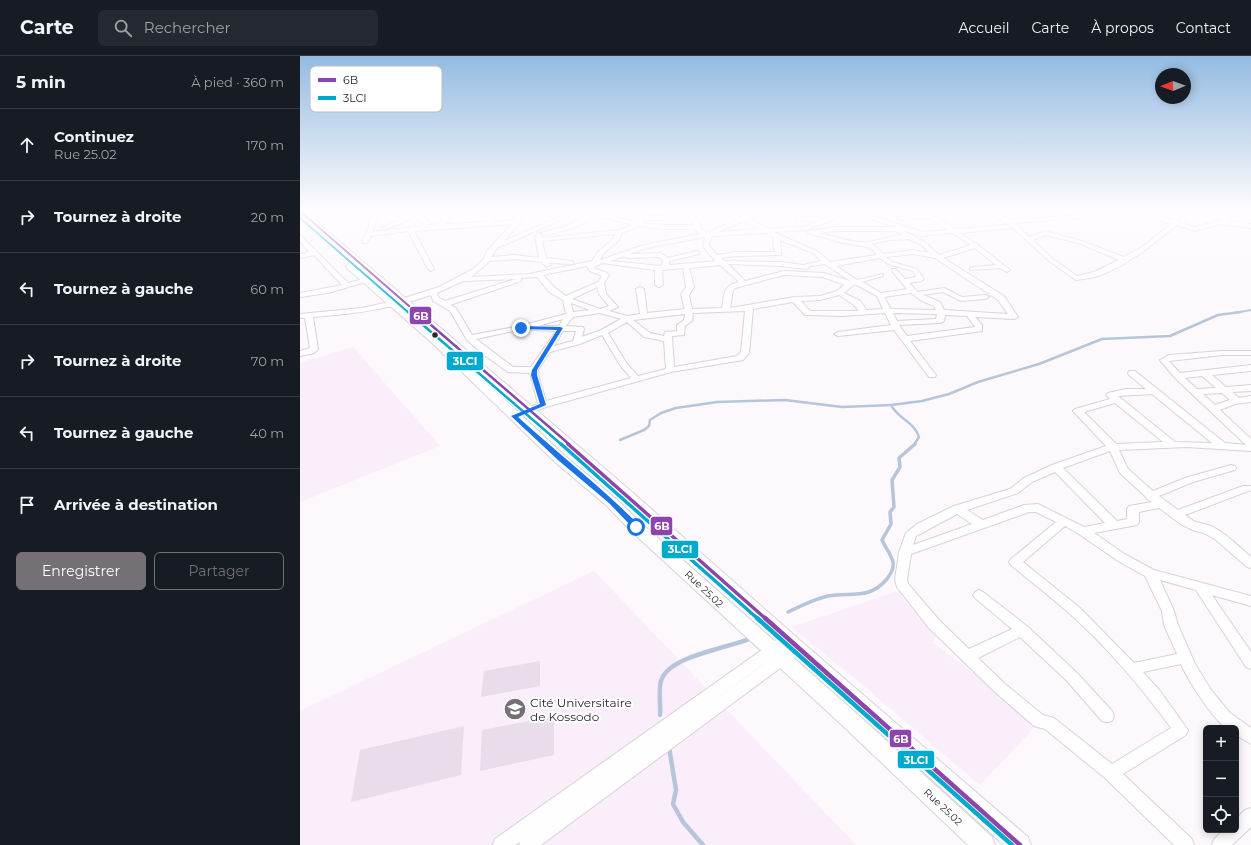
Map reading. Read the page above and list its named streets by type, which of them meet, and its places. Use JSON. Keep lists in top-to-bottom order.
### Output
{
  "streets": {
    "main road": ["Rue 25.02"]
  },
  "places": {
    "school or university": ["Cité Universitaire de Kossodo"]
  },
  "lines": ["transit line 6B", "transit line 3LCI"],
  "legend": ["6B", "3LCI"],
  "north": "left",
  "page": {
    "header": "Carte",
    "search": "Rechercher",
    "nav": [
      "Accueil",
      "Carte",
      "À propos",
      "Contact"
    ],
    "heading": ["5 min", "À pied · 360 m"],
    "list": [
      ["Continuez", "Rue 25.02", "170 m"],
      ["Tournez à droite", "20 m"],
      ["Tournez à gauche", "60 m"],
      ["Tournez à droite", "70 m"],
      ["Tournez à gauche", "40 m"],
      "Arrivée à destination"
    ],
    "buttons": ["Enregistrer", "Partager"],
    "map_buttons": ["+", "−"]
  }
}
